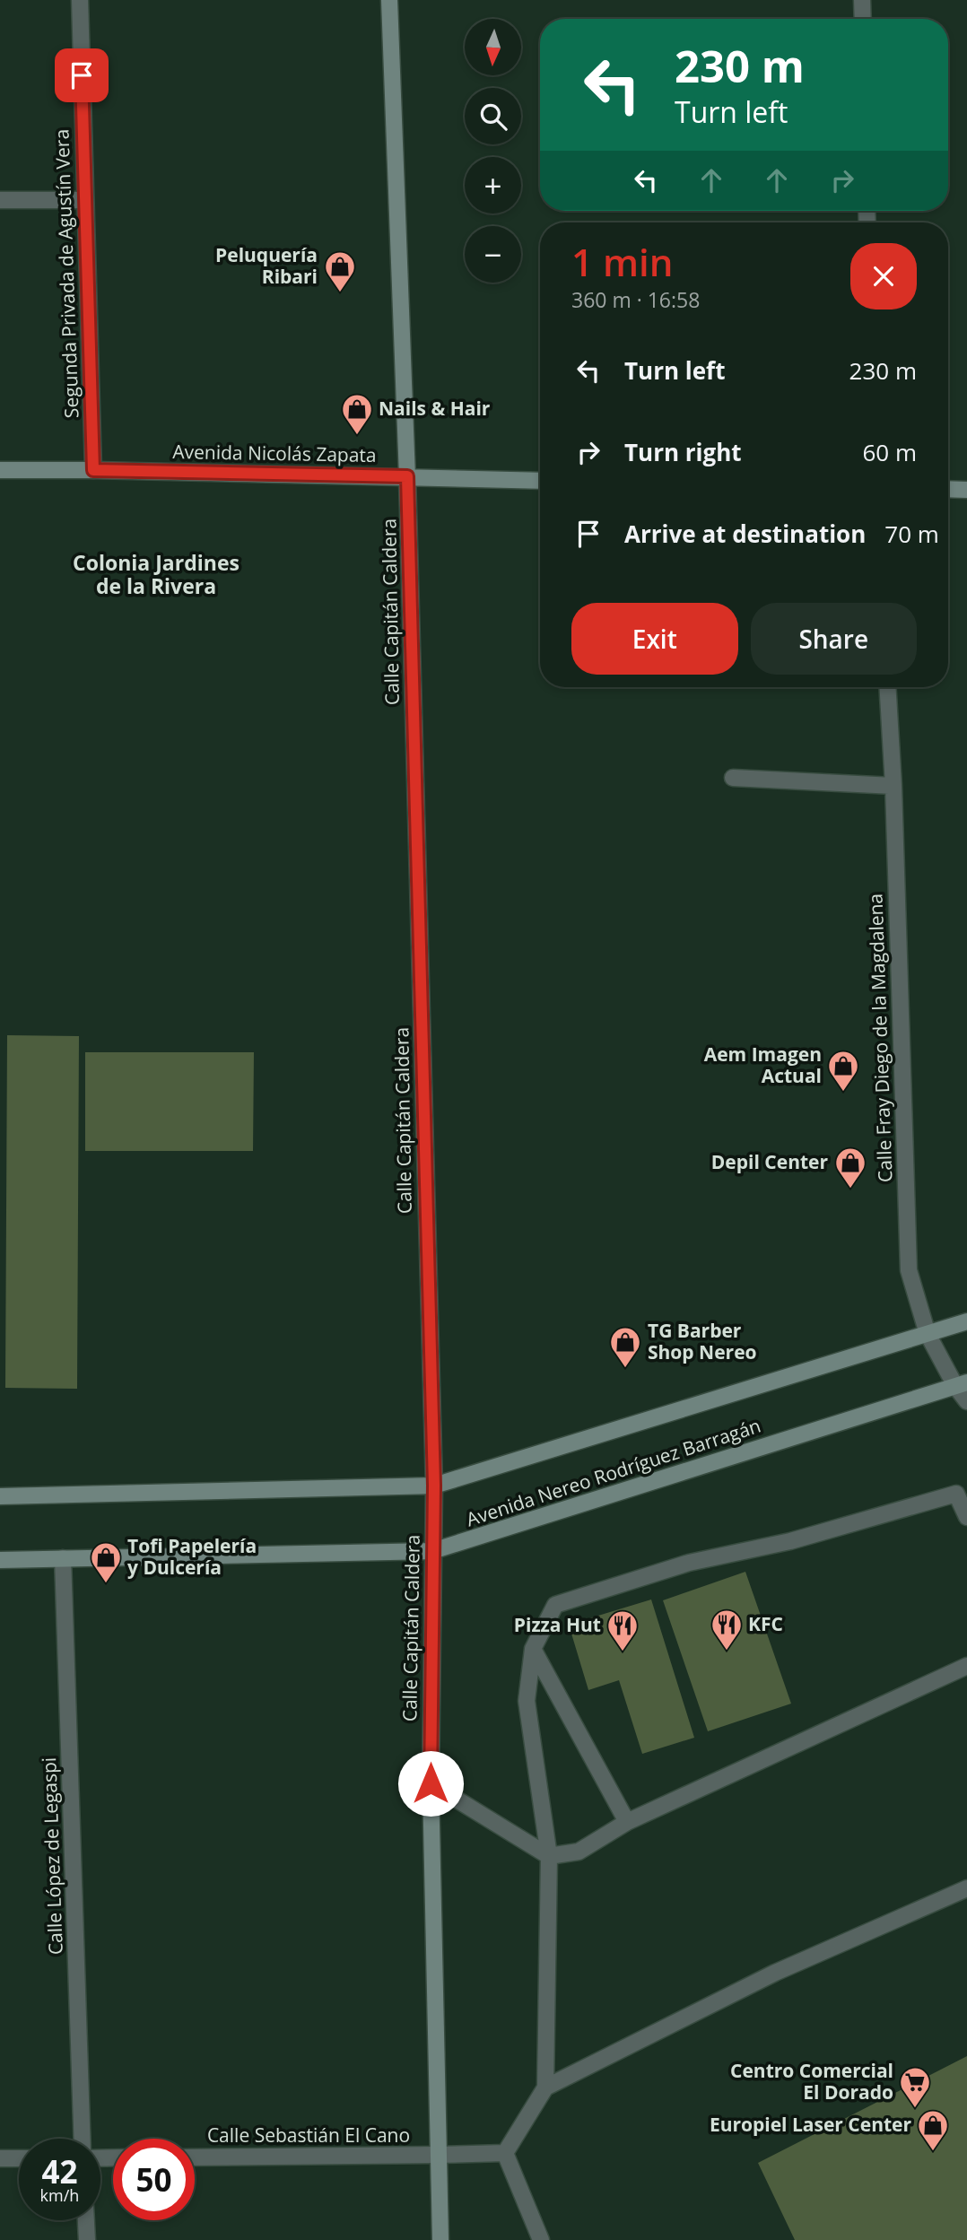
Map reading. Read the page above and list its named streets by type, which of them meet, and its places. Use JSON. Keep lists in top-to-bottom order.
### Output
{
  "streets": {
    "street": [
      "Segunda Privada de Agustín Vera",
      "Avenida Nicolás Zapata",
      "Calle Capitán Caldera",
      "Calle Fray Diego de la Magdalena",
      "Avenida Nereo Rodríguez Barragán",
      "Calle López de Legaspi",
      "Calle Sebastián El Cano"
    ]
  },
  "crossings": [
    ["Segunda Privada de Agustín Vera", "Avenida Nicolás Zapata"],
    ["Avenida Nicolás Zapata", "Calle Capitán Caldera"],
    ["Calle Capitán Caldera", "Avenida Nereo Rodríguez Barragán"],
    ["Calle Capitán Caldera", "Calle Sebastián El Cano"],
    ["Calle Fray Diego de la Magdalena", "Avenida Nereo Rodríguez Barragán"],
    ["Avenida Nereo Rodríguez Barragán", "Calle López de Legaspi"]
  ],
  "districts": ["Colonia Jardines de la Rivera"],
  "places": {
    "shop": [
      "Peluquería Ribari",
      "Nails & Hair",
      "Aem Imagen Actual",
      "Depil Center",
      "TG Barber Shop Nereo",
      "Tofi Papelería y Dulcería",
      "Europiel Laser Center"
    ],
    "restaurant": ["KFC", "Pizza Hut"],
    "supermarket": ["Centro Comercial El Dorado"]
  },
  "north": "bottom",
  "page": {
    "map_buttons": ["+", "−"],
    "turn": ["230 m", "Turn left"],
    "heading": ["1 min", "360 m · 16:58"],
    "list": [
      {
        "name": "Turn left",
        "value": "230 m"
      },
      {
        "name": "Turn right",
        "value": "60 m"
      },
      {
        "name": "Arrive at destination",
        "value": "70 m"
      }
    ],
    "buttons": ["Exit", "Share"],
    "speed": "42 km/h",
    "limit": "50"
  }
}
